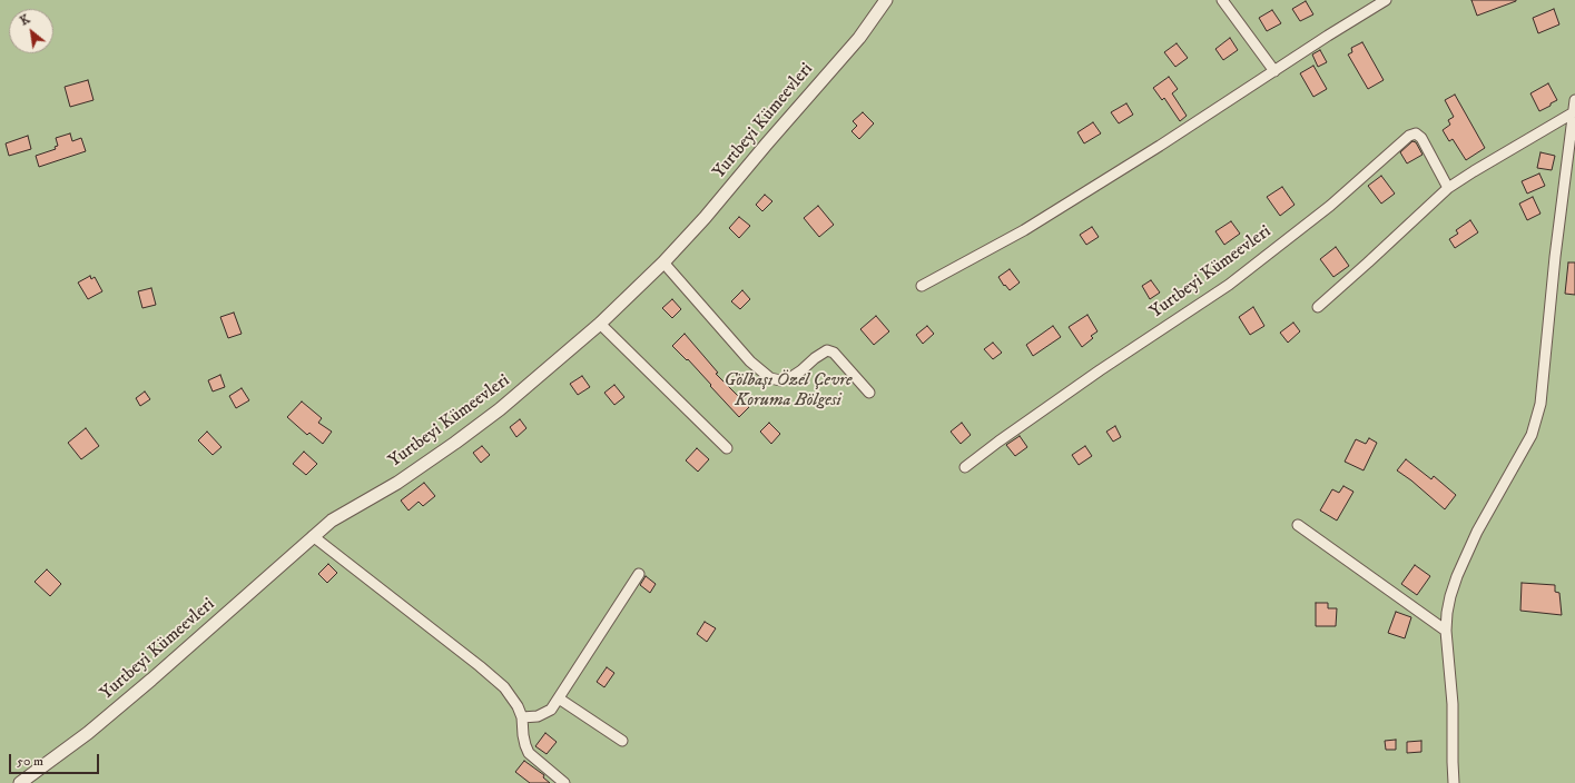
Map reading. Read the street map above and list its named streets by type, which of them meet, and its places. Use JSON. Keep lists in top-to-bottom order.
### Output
{
  "streets": {
    "street": ["Yurtbeyi Kümeevleri"]
  },
  "parks": ["Gölbaşı Özel Çevre Koruma Bölgesi"],
  "scale_bar": "50 m",
  "north": "top left"
}
